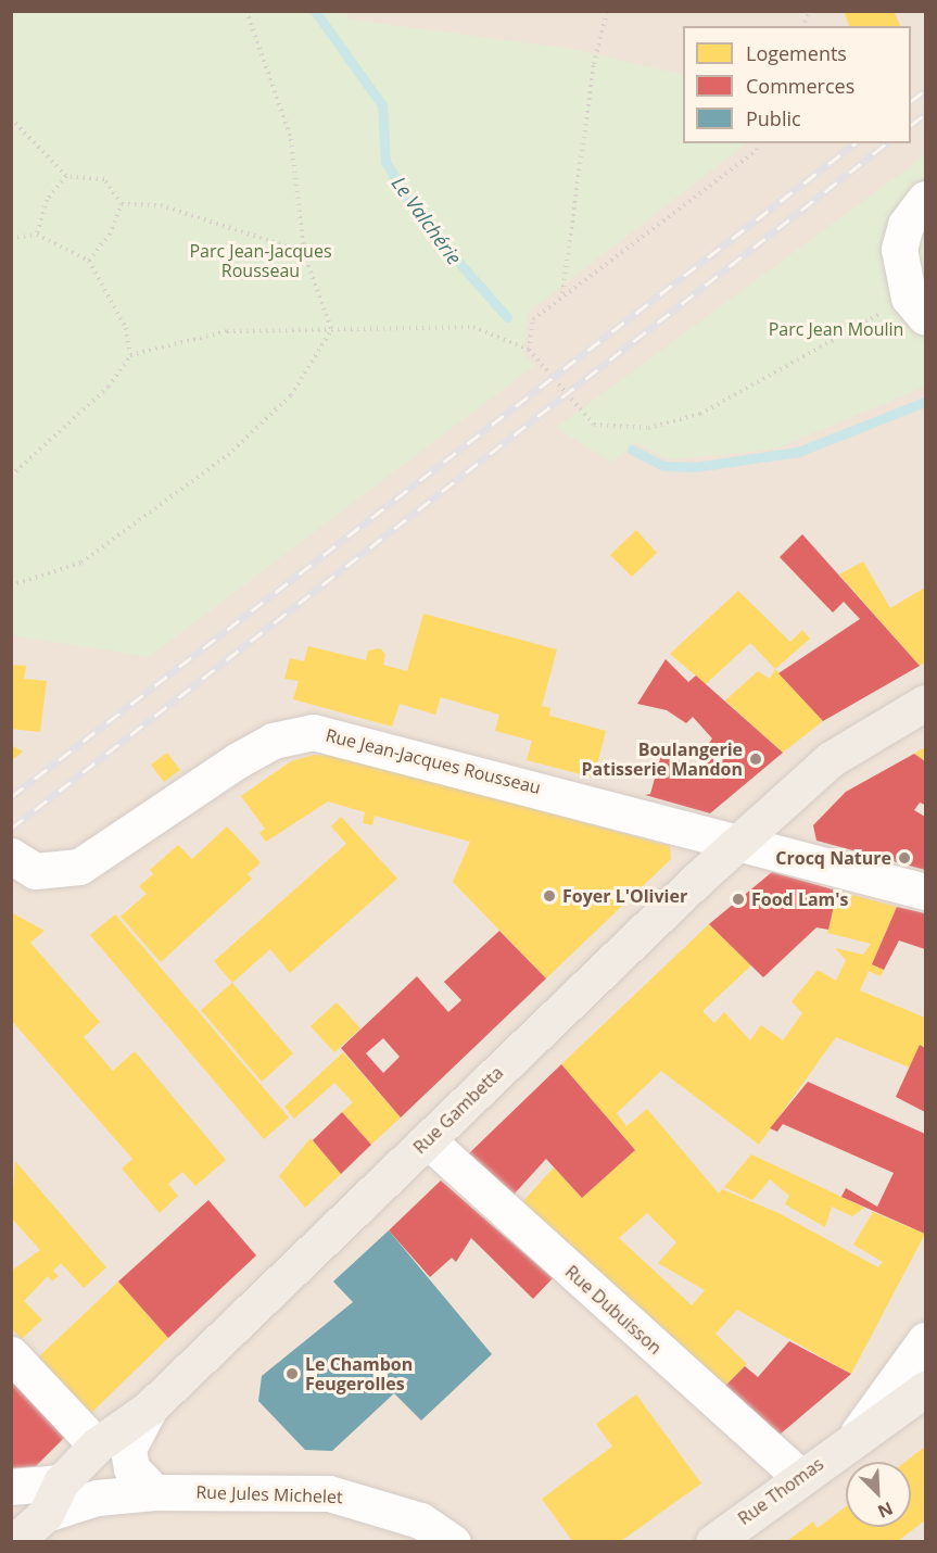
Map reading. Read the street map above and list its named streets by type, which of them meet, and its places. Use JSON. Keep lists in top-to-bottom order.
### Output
{
  "streets": {
    "main road": ["Rue Gambetta", "Rue Thomas"],
    "street": ["Rue Jean-Jacques Rousseau", "Rue Dubuisson", "Rue Jules Michelet"]
  },
  "crossings": [
    ["Rue Jean-Jacques Rousseau", "Rue Gambetta"],
    ["Rue Gambetta", "Rue Dubuisson"],
    ["Rue Gambetta", "Rue Jules Michelet"],
    ["Rue Dubuisson", "Rue Thomas"]
  ],
  "water": ["Le Valchérie"],
  "parks": ["Parc Jean-Jacques Rousseau", "Parc Jean Moulin"],
  "places": [
    "Boulangerie Patisserie Mandon",
    "Crocq Nature",
    "Foyer L'Olivier",
    "Food Lam's",
    "Le Chambon Feugerolles"
  ],
  "legend": ["Logements", "Commerces", "Public"],
  "north": "bottom right"
}
